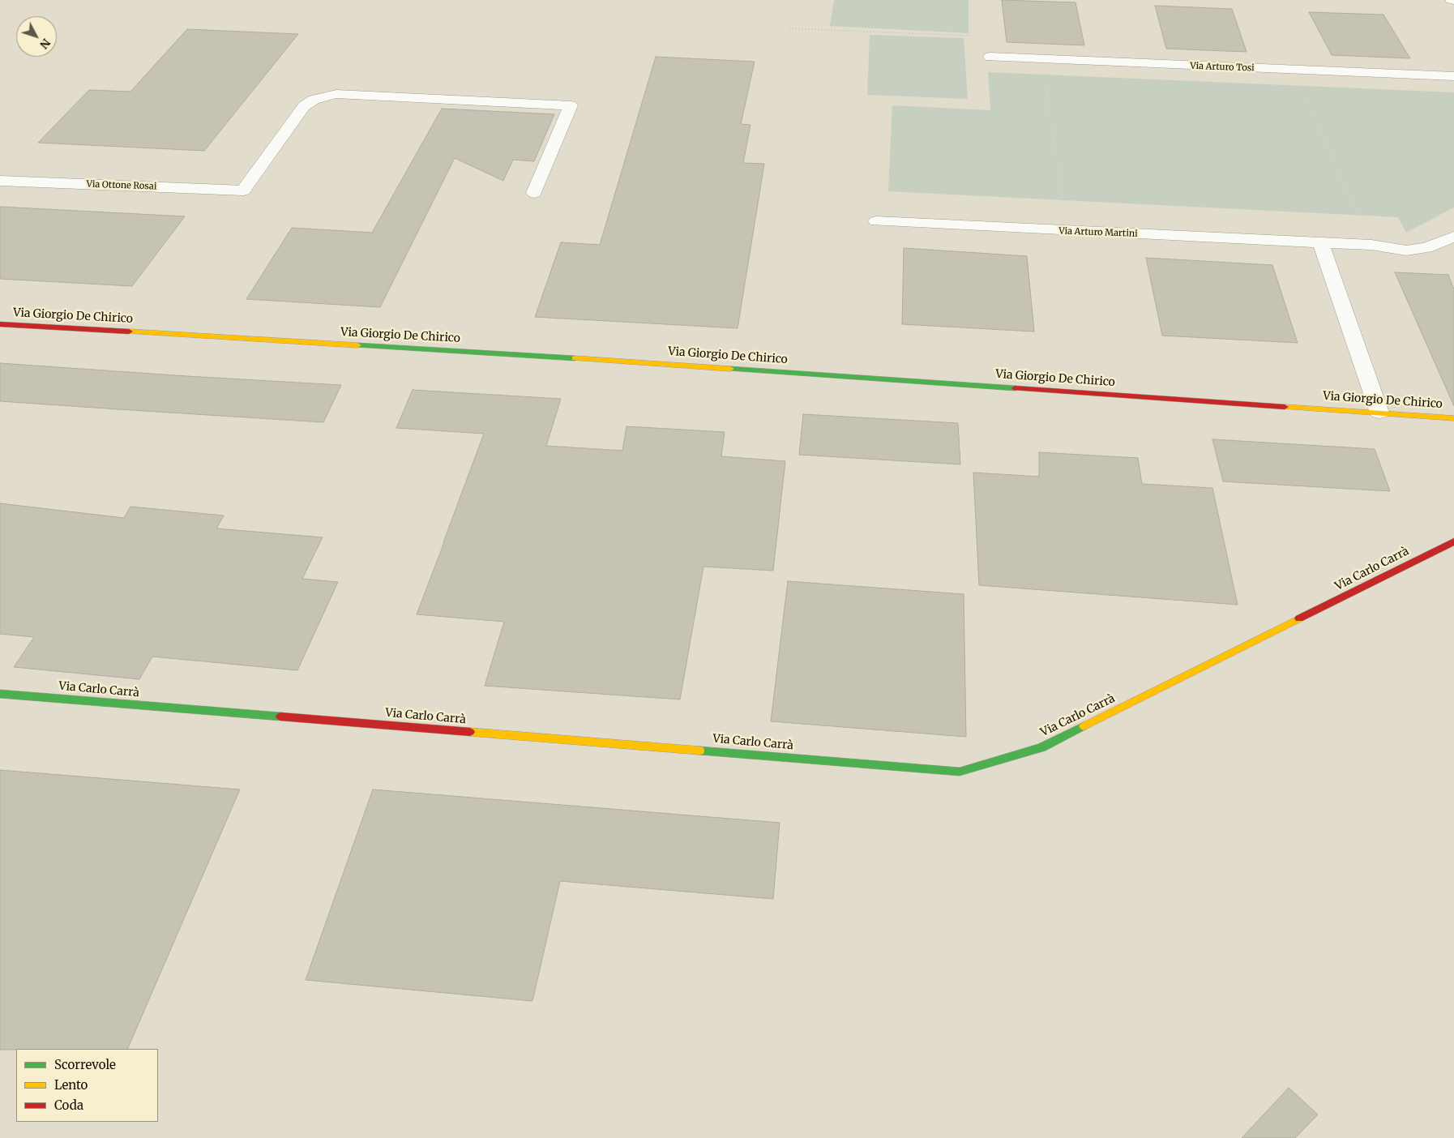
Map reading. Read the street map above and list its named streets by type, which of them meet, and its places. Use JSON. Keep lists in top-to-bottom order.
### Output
{
  "streets": {
    "street": [
      "Via Arturo Tosi",
      "Via Ottone Rosai",
      "Via Arturo Martini",
      "Via Giorgio De Chirico",
      "Via Carlo Carrà"
    ]
  },
  "legend": ["Scorrevole", "Lento", "Coda"],
  "north": "bottom right"
}
